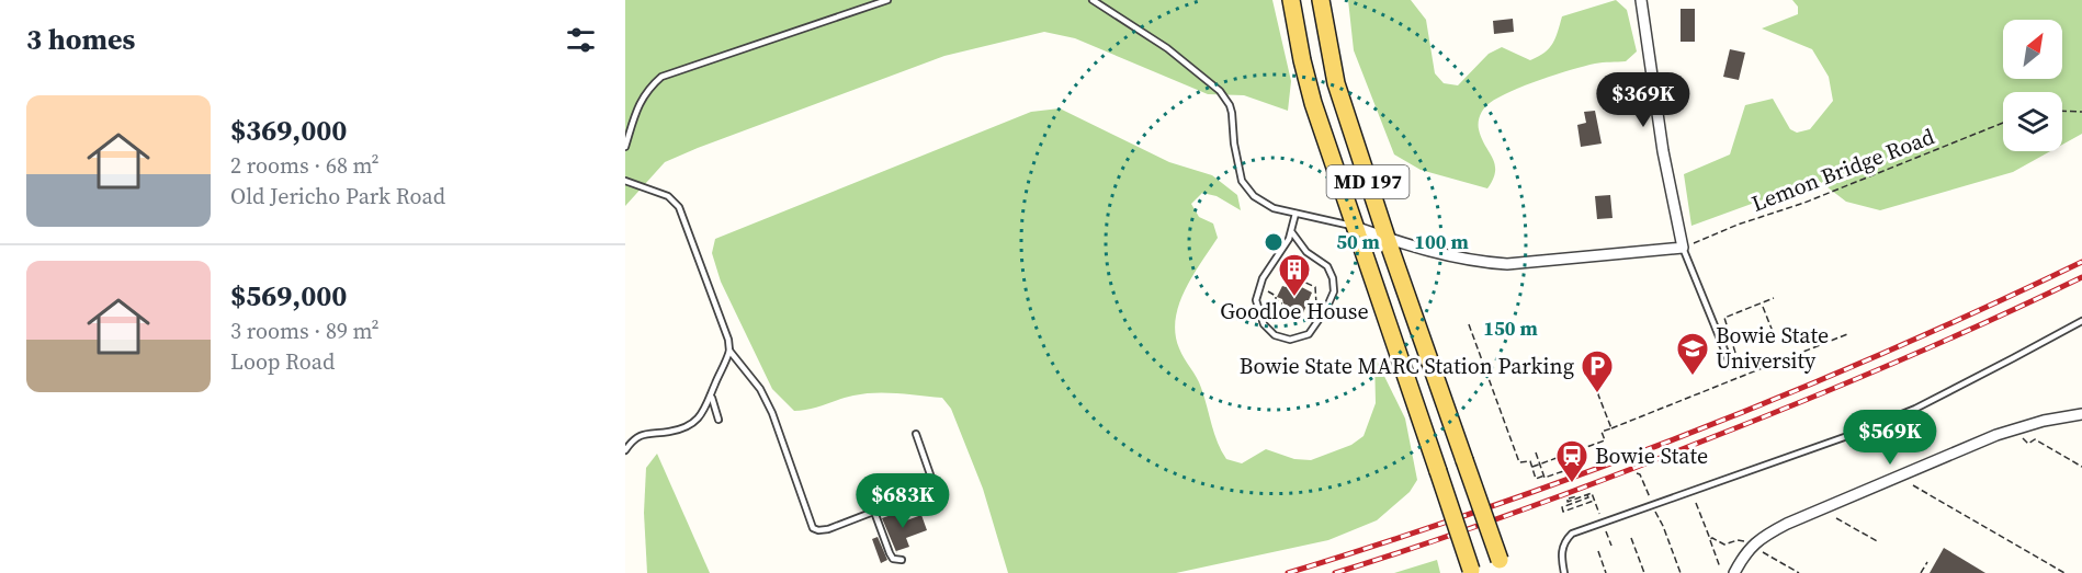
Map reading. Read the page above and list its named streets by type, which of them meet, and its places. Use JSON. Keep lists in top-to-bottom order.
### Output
{
  "streets": {
    "main road": ["MD 197"],
    "path": ["Lemon Bridge Road"]
  },
  "places": {
    "building": ["Goodloe House"],
    "school or university": ["Bowie State University"],
    "parking": ["Bowie State MARC Station Parking"],
    "station": ["Bowie State"]
  },
  "north": "top right",
  "page": {
    "heading": "3 homes",
    "price": ["$369K", "$569K", "$683K"],
    "list": [
      {
        "name": "$369,000",
        "note": "2 rooms · 68 m² · Old Jericho Park Road"
      },
      {
        "name": "$569,000",
        "note": "3 rooms · 89 m² · Loop Road"
      }
    ]
  },
  "rings": ["50 m", "100 m", "150 m"]
}
